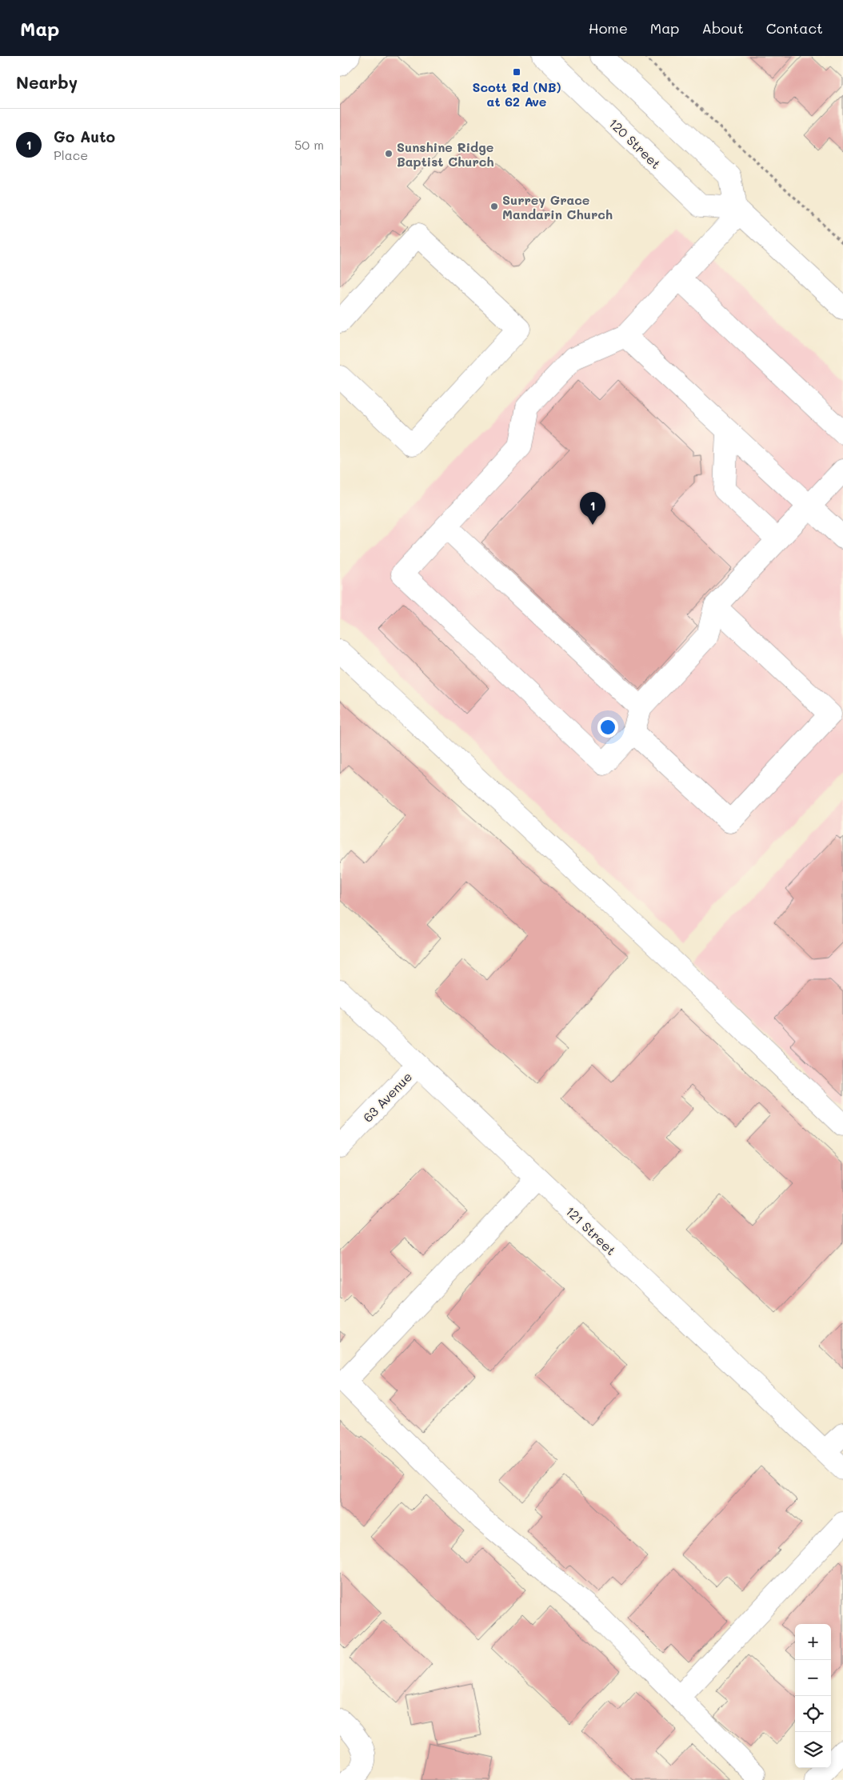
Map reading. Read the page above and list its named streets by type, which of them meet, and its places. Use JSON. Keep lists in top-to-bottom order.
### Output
{
  "streets": {
    "street": ["120 Street", "63 Avenue", "121 Street"]
  },
  "crossings": [
    ["63 Avenue", "121 Street"]
  ],
  "places": {
    "transit": ["Scott Rd (NB) at 62 Ave"],
    "other": ["Sunshine Ridge Baptist Church", "Surrey Grace Mandarin Church"]
  },
  "page": {
    "header": "Map",
    "nav": [
      "Home",
      "Map",
      "About",
      "Contact"
    ],
    "heading": "Nearby",
    "list": [
      {
        "mark": "1",
        "name": "Go Auto",
        "note": "Place",
        "value": "50 m"
      }
    ],
    "pins": "1",
    "map_buttons": ["+", "−"]
  }
}
